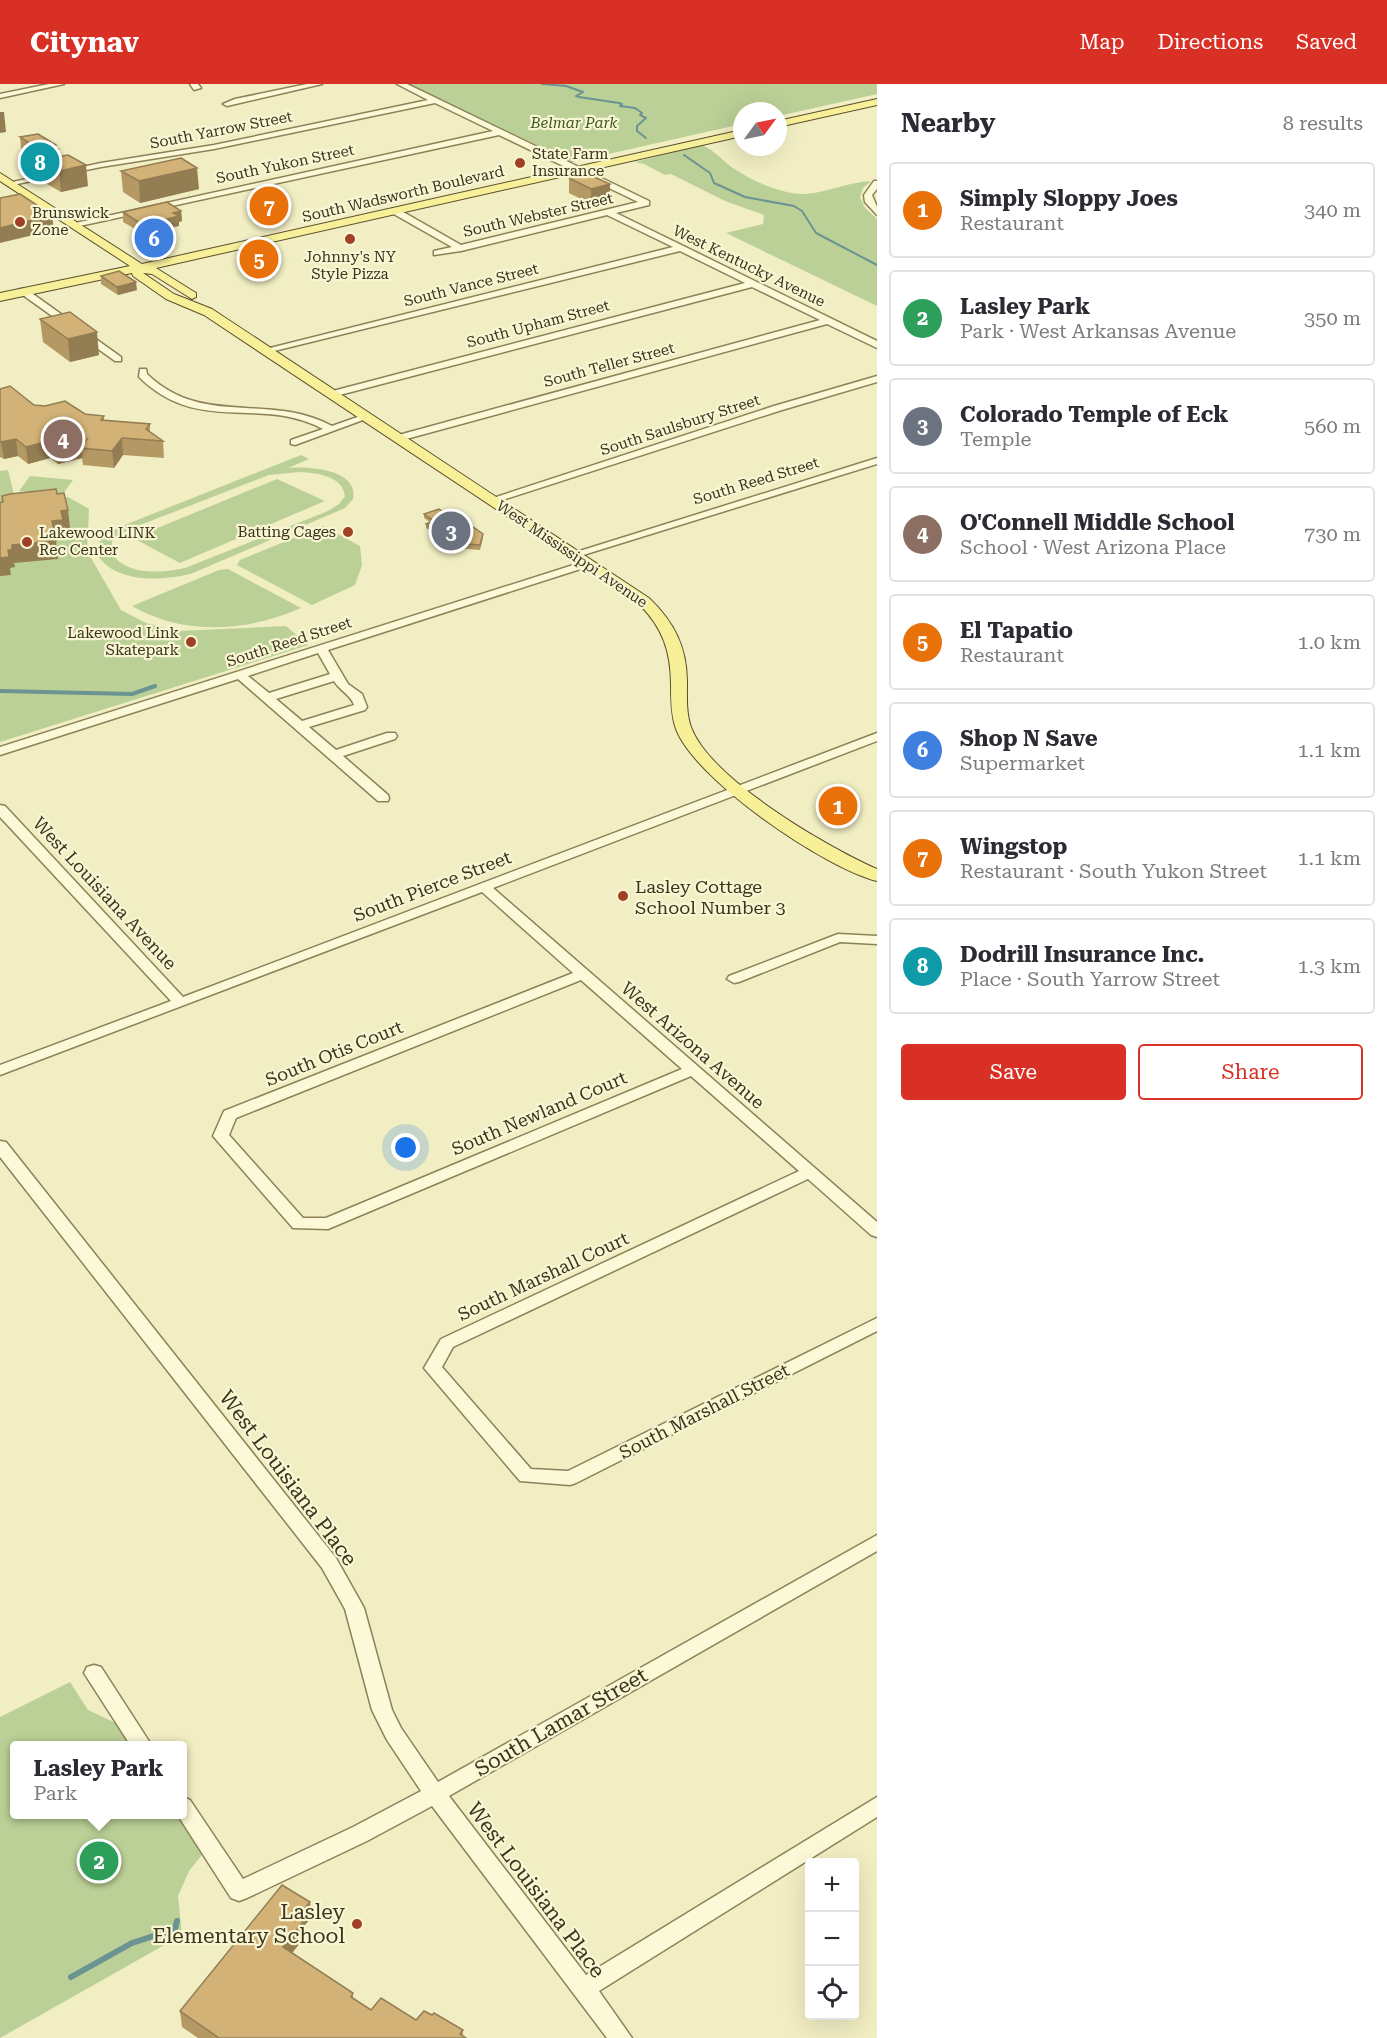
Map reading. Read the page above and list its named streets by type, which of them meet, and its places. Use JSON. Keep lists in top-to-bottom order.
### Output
{
  "streets": {
    "main road": ["South Wadsworth Boulevard", "West Mississippi Avenue"],
    "street": [
      "South Yarrow Street",
      "South Yukon Street",
      "South Webster Street",
      "West Kentucky Avenue",
      "South Vance Street",
      "South Upham Street",
      "South Teller Street",
      "South Saulsbury Street",
      "South Reed Street",
      "South Pierce Street",
      "West Louisiana Avenue",
      "West Arizona Avenue",
      "South Otis Court",
      "South Newland Court",
      "South Marshall Court",
      "South Marshall Street",
      "West Louisiana Place",
      "South Lamar Street"
    ]
  },
  "crossings": [
    ["South Yarrow Street", "West Mississippi Avenue"],
    ["South Yukon Street", "West Mississippi Avenue"],
    ["South Wadsworth Boulevard", "South Webster Street"],
    ["South Wadsworth Boulevard", "West Mississippi Avenue"],
    ["South Webster Street", "West Kentucky Avenue"],
    ["West Kentucky Avenue", "South Vance Street"],
    ["West Kentucky Avenue", "South Upham Street"],
    ["West Kentucky Avenue", "South Teller Street"],
    ["South Vance Street", "West Mississippi Avenue"],
    ["South Upham Street", "West Mississippi Avenue"],
    ["South Teller Street", "West Mississippi Avenue"],
    ["South Saulsbury Street", "West Mississippi Avenue"],
    ["South Reed Street", "West Mississippi Avenue"],
    ["West Mississippi Avenue", "South Pierce Street"],
    ["South Pierce Street", "West Louisiana Avenue"],
    ["South Pierce Street", "West Arizona Avenue"],
    ["West Arizona Avenue", "South Otis Court"],
    ["West Arizona Avenue", "South Newland Court"],
    ["West Arizona Avenue", "South Marshall Court"],
    ["South Otis Court", "South Newland Court"],
    ["South Marshall Court", "South Marshall Street"],
    ["West Louisiana Place", "South Lamar Street"]
  ],
  "parks": ["Belmar Park"],
  "places": [
    "State Farm Insurance",
    "Brunswick Zone",
    "Johnny's NY Style Pizza",
    "Batting Cages",
    "Lakewood LINK Rec Center",
    "Lakewood Link Skatepark",
    "Lasley Cottage School Number 3",
    "Lasley Elementary School"
  ],
  "north": "top right",
  "page": {
    "header": "Citynav",
    "nav": ["Map", "Directions", "Saved"],
    "heading": ["Nearby", "8 results"],
    "pins": [
      "8",
      "7",
      "6",
      "5",
      "4",
      "3",
      "1",
      "2"
    ],
    "list": [
      {
        "mark": "1",
        "name": "Simply Sloppy Joes",
        "note": "Restaurant",
        "value": "340 m"
      },
      {
        "mark": "2",
        "name": "Lasley Park",
        "note": "Park · West Arkansas Avenue",
        "value": "350 m"
      },
      {
        "mark": "3",
        "name": "Colorado Temple of Eck",
        "note": "Temple",
        "value": "560 m"
      },
      {
        "mark": "4",
        "name": "O'Connell Middle School",
        "note": "School · West Arizona Place",
        "value": "730 m"
      },
      {
        "mark": "5",
        "name": "El Tapatio",
        "note": "Restaurant",
        "value": "1.0 km"
      },
      {
        "mark": "6",
        "name": "Shop N Save",
        "note": "Supermarket",
        "value": "1.1 km"
      },
      {
        "mark": "7",
        "name": "Wingstop",
        "note": "Restaurant · South Yukon Street",
        "value": "1.1 km"
      },
      {
        "mark": "8",
        "name": "Dodrill Insurance Inc.",
        "note": "Place · South Yarrow Street",
        "value": "1.3 km"
      }
    ],
    "buttons": ["Save", "Share"],
    "popup": ["Lasley Park", "Park"],
    "map_buttons": ["+", "−"]
  }
}
